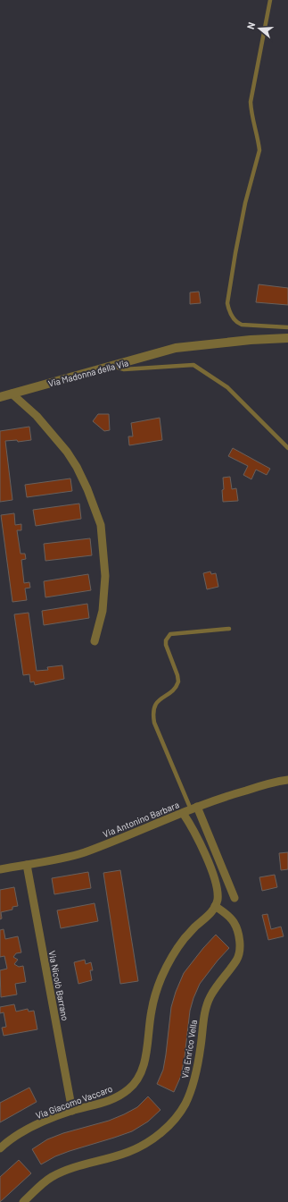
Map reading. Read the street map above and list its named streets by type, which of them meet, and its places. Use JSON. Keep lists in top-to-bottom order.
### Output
{
  "streets": {
    "street": [
      "Via Madonna della Via",
      "Via Antonino Barbara",
      "Via Nicolò Barrano",
      "Via Enrico Vella",
      "Via Giacomo Vaccaro"
    ]
  },
  "crossings": [
    ["Via Antonino Barbara", "Via Nicolò Barrano"],
    ["Via Nicolò Barrano", "Via Giacomo Vaccaro"],
    ["Via Enrico Vella", "Via Giacomo Vaccaro"]
  ],
  "north": "left"
}
